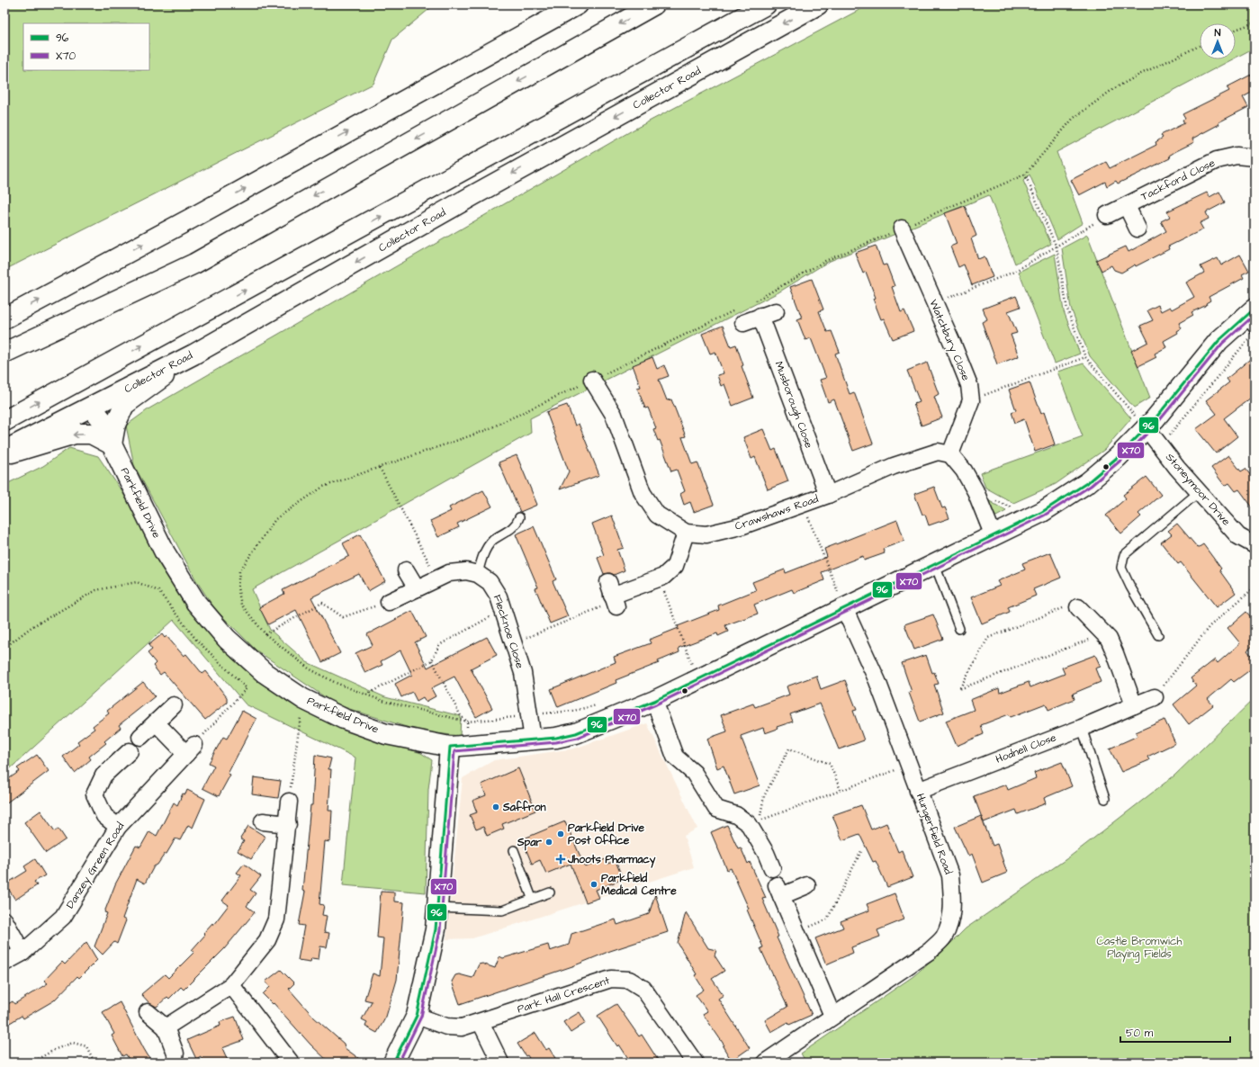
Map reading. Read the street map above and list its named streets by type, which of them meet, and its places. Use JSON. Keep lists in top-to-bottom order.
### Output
{
  "streets": {
    "main road": ["Collector Road", "Parkfield Drive"],
    "street": [
      "Tackford Close",
      "Watchbury Close",
      "Musborough Close",
      "Stoneymoor Drive",
      "Crawshaws Road",
      "Flecknoe Close",
      "Hodnell Close",
      "Hungerfield Road",
      "Danzey Green Road",
      "Park Hall Crescent"
    ]
  },
  "crossings": [
    ["Collector Road", "Parkfield Drive"],
    ["Watchbury Close", "Crawshaws Road"],
    ["Musborough Close", "Crawshaws Road"],
    ["Stoneymoor Drive", "Parkfield Drive"],
    ["Parkfield Drive", "Flecknoe Close"],
    ["Parkfield Drive", "Hungerfield Road"],
    ["Hodnell Close", "Hungerfield Road"]
  ],
  "parks": ["Castle Bromwich Playing Fields"],
  "places": {
    "other": [
      "Saffron",
      "Parkfield Drive Post Office",
      "Spar",
      "Parkfield Medical Centre"
    ],
    "health": ["Jhoots Pharmacy"]
  },
  "lines": ["transit line 96", "transit line X70"],
  "legend": ["96", "X70"],
  "scale_bar": "50 m",
  "north": "top"
}
